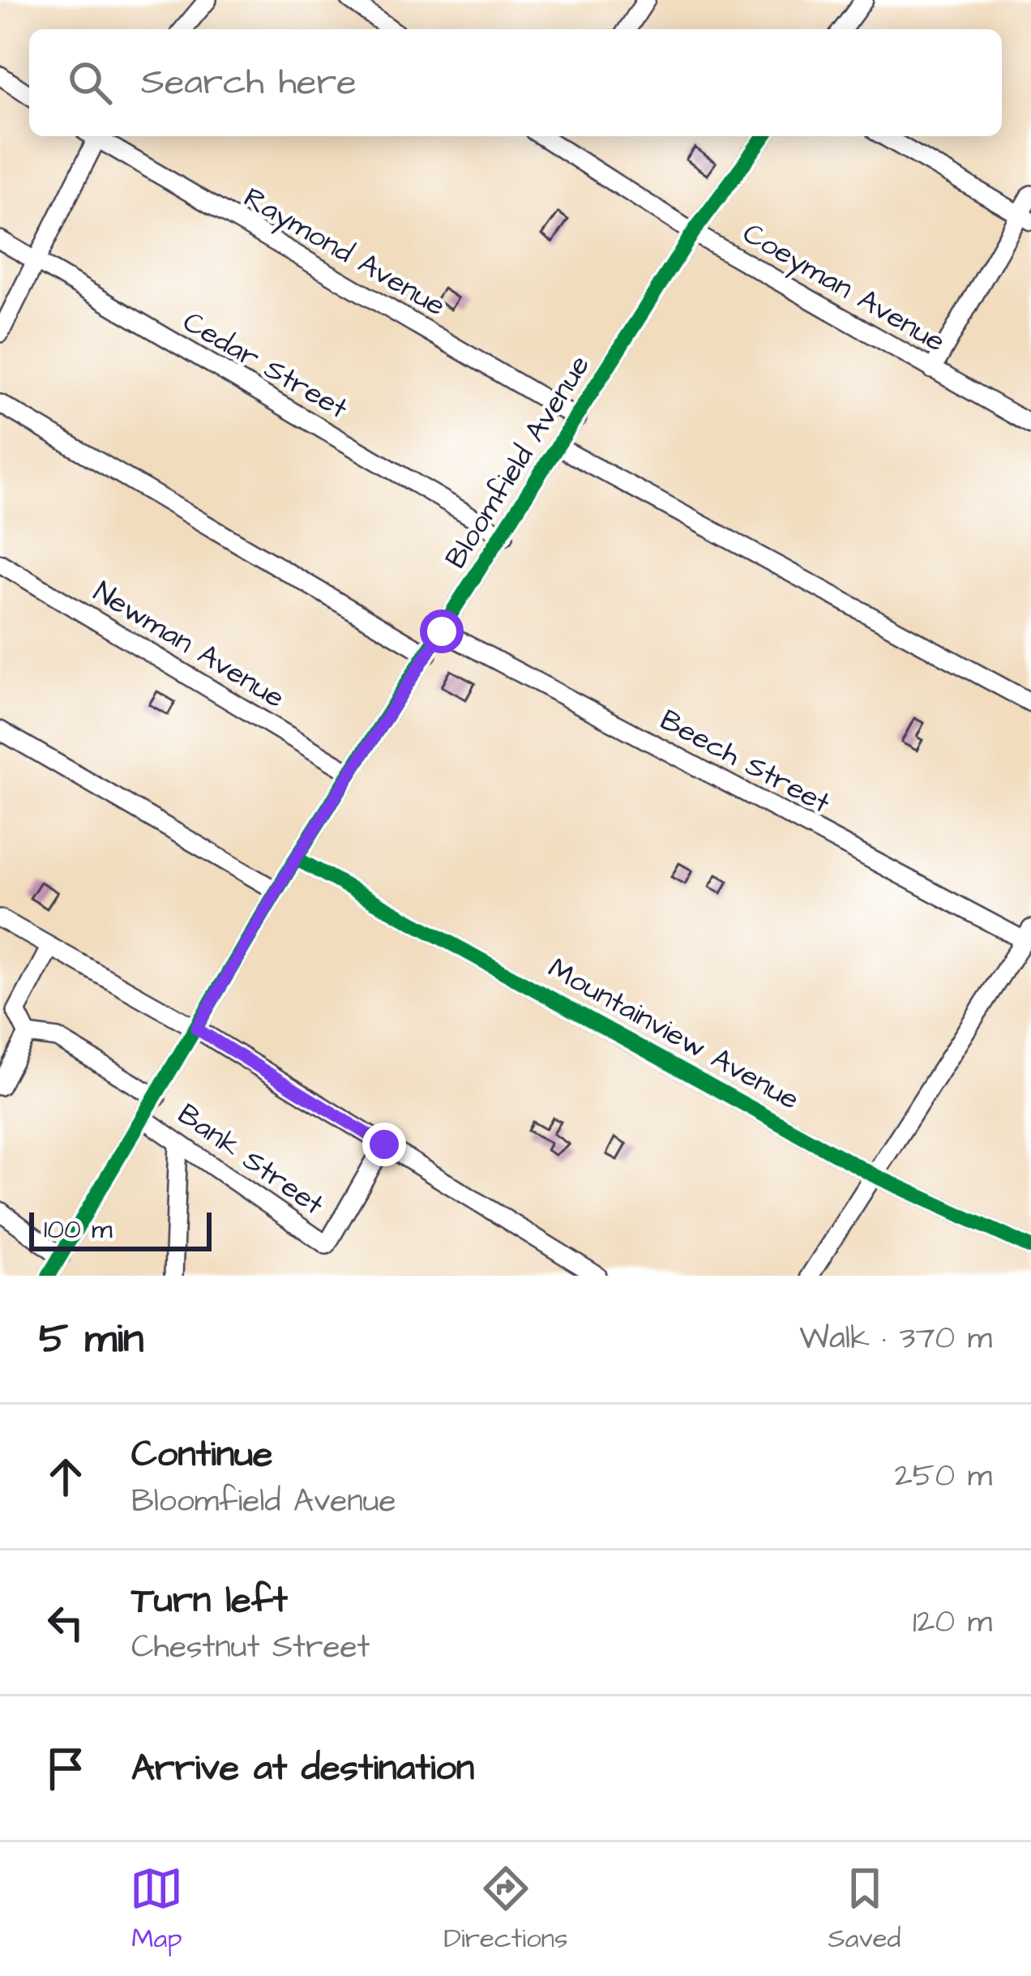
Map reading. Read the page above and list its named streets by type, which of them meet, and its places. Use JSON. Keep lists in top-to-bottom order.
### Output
{
  "streets": {
    "street": [
      "Raymond Avenue",
      "Coeyman Avenue",
      "Cedar Street",
      "Bloomfield Avenue",
      "Newman Avenue",
      "Beech Street",
      "Mountainview Avenue",
      "Bank Street"
    ]
  },
  "crossings": [
    ["Raymond Avenue", "Bloomfield Avenue"],
    ["Coeyman Avenue", "Bloomfield Avenue"],
    ["Cedar Street", "Bloomfield Avenue"],
    ["Bloomfield Avenue", "Newman Avenue"],
    ["Bloomfield Avenue", "Beech Street"],
    ["Bloomfield Avenue", "Mountainview Avenue"],
    ["Bloomfield Avenue", "Bank Street"]
  ],
  "scale_bar": "100 m",
  "page": {
    "search": "Search here",
    "scale": "100 m",
    "heading": ["5 min", "Walk · 370 m"],
    "list": [
      ["Continue", "Bloomfield Avenue", "250 m"],
      ["Turn left", "Chestnut Street", "120 m"],
      "Arrive at destination"
    ],
    "nav": ["Map", "Directions", "Saved"]
  }
}
